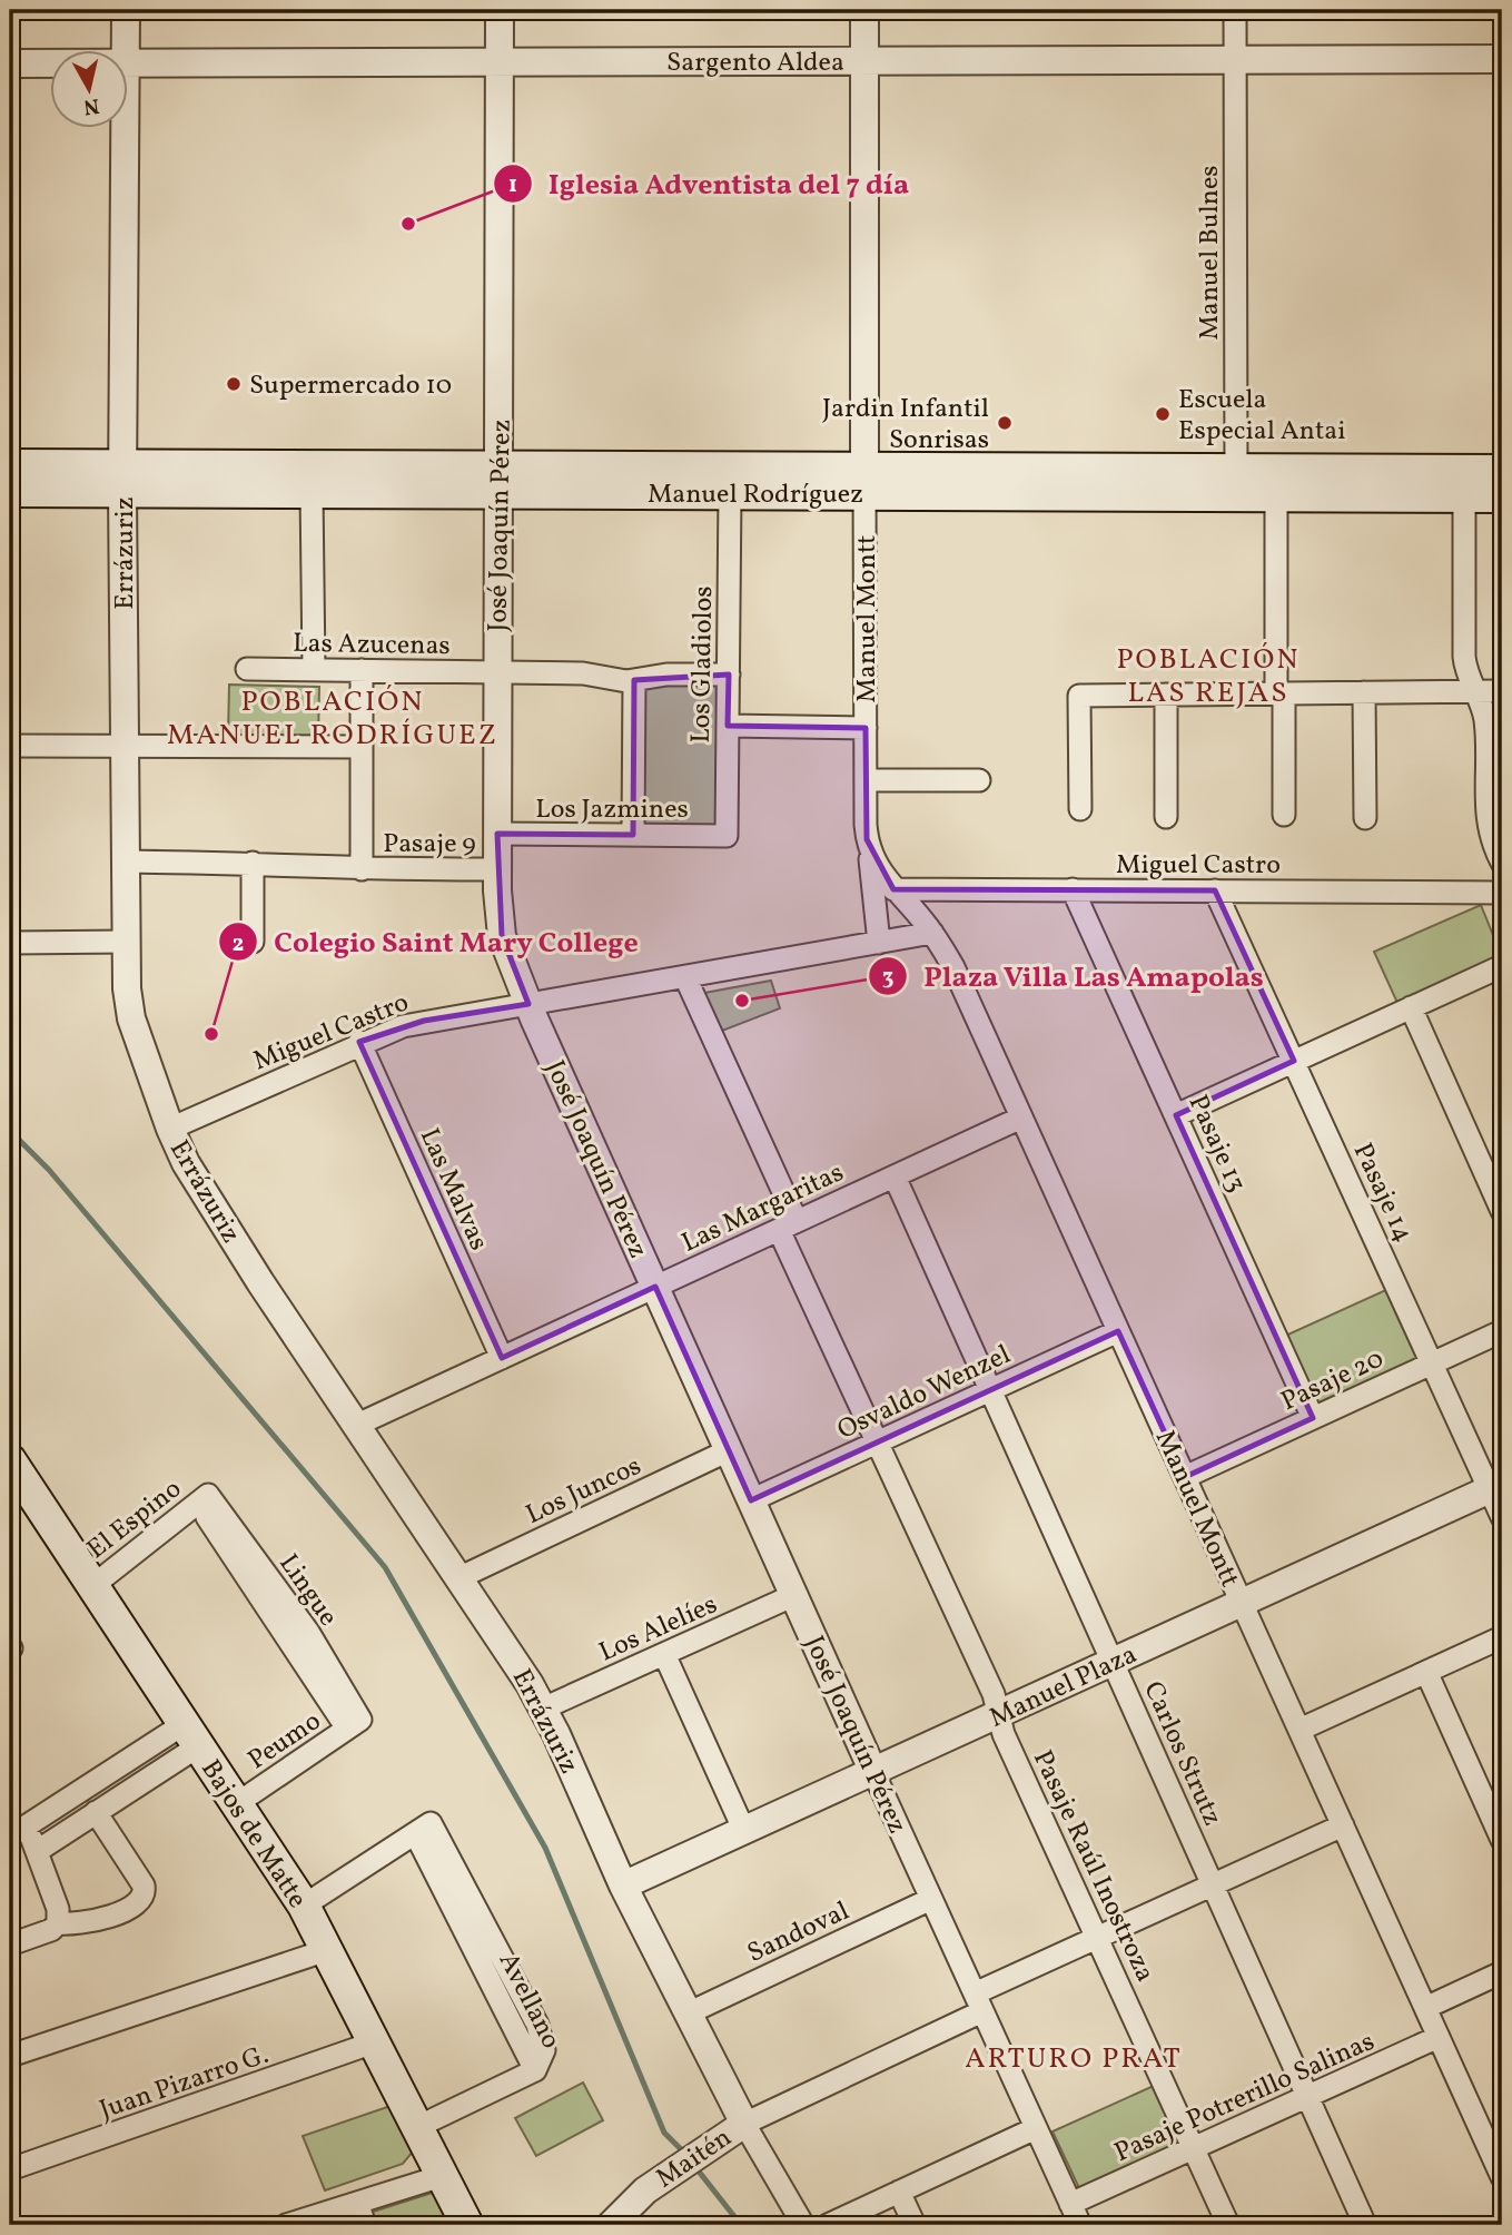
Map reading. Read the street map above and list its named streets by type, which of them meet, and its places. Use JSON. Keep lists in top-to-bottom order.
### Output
{
  "streets": {
    "main road": ["Manuel Rodríguez", "Bajos de Matte"],
    "street": [
      "Sargento Aldea",
      "Manuel Bulnes",
      "José Joaquín Pérez",
      "Errázuriz",
      "Manuel Montt",
      "Las Azucenas",
      "Los Gladiolos",
      "Los Jazmines",
      "Pasaje 9",
      "Miguel Castro",
      "Pasaje 13",
      "Las Malvas",
      "Pasaje 14",
      "Las Margaritas",
      "Pasaje 20",
      "Osvaldo Wenzel",
      "Los Juncos",
      "El Espino",
      "Lingue",
      "Los Alelíes",
      "Manuel Plaza",
      "Peumo",
      "Carlos Strutz",
      "Pasaje Raúl Inostroza",
      "Sandoval",
      "Avellano",
      "Juan Pizarro G.",
      "Pasaje Potrerillo Salinas",
      "Maitén"
    ]
  },
  "crossings": [
    ["Sargento Aldea", "Manuel Bulnes"],
    ["Sargento Aldea", "José Joaquín Pérez"],
    ["Sargento Aldea", "Manuel Montt"],
    ["Manuel Bulnes", "Manuel Rodríguez"],
    ["Manuel Rodríguez", "José Joaquín Pérez"],
    ["Manuel Rodríguez", "Errázuriz"],
    ["Manuel Rodríguez", "Manuel Montt"],
    ["Manuel Rodríguez", "Los Gladiolos"],
    ["José Joaquín Pérez", "Las Azucenas"],
    ["José Joaquín Pérez", "Los Jazmines"],
    ["José Joaquín Pérez", "Pasaje 9"],
    ["José Joaquín Pérez", "Miguel Castro"],
    ["José Joaquín Pérez", "Las Margaritas"],
    ["José Joaquín Pérez", "Osvaldo Wenzel"],
    ["José Joaquín Pérez", "Los Juncos"],
    ["José Joaquín Pérez", "Los Alelíes"],
    ["José Joaquín Pérez", "Manuel Plaza"],
    ["José Joaquín Pérez", "Sandoval"],
    ["José Joaquín Pérez", "Pasaje Potrerillo Salinas"],
    ["Errázuriz", "Pasaje 9"],
    ["Errázuriz", "Miguel Castro"],
    ["Errázuriz", "Las Margaritas"],
    ["Errázuriz", "Los Juncos"],
    ["Errázuriz", "Los Alelíes"],
    ["Errázuriz", "Manuel Plaza"],
    ["Errázuriz", "Sandoval"],
    ["Errázuriz", "Maitén"],
    ["Manuel Montt", "Miguel Castro"],
    ["Manuel Montt", "Las Margaritas"],
    ["Manuel Montt", "Pasaje 20"],
    ["Manuel Montt", "Osvaldo Wenzel"],
    ["Manuel Montt", "Manuel Plaza"],
    ["Manuel Montt", "Pasaje Potrerillo Salinas"],
    ["Las Azucenas", "Los Gladiolos"],
    ["Los Gladiolos", "Los Jazmines"],
    ["Miguel Castro", "Pasaje 13"],
    ["Miguel Castro", "Las Malvas"],
    ["Miguel Castro", "Pasaje 14"],
    ["Miguel Castro", "Pasaje Raúl Inostroza"],
    ["Pasaje 13", "Pasaje 20"],
    ["Las Malvas", "Las Margaritas"],
    ["Pasaje 14", "Pasaje 20"],
    ["Pasaje 14", "Manuel Plaza"],
    ["Las Margaritas", "Carlos Strutz"],
    ["Las Margaritas", "Pasaje Raúl Inostroza"],
    ["Osvaldo Wenzel", "Carlos Strutz"],
    ["Osvaldo Wenzel", "Pasaje Raúl Inostroza"],
    ["El Espino", "Lingue"],
    ["El Espino", "Bajos de Matte"],
    ["Lingue", "Peumo"],
    ["Manuel Plaza", "Carlos Strutz"],
    ["Manuel Plaza", "Pasaje Raúl Inostroza"],
    ["Peumo", "Bajos de Matte"],
    ["Carlos Strutz", "Pasaje Potrerillo Salinas"],
    ["Bajos de Matte", "Avellano"],
    ["Bajos de Matte", "Juan Pizarro G."],
    ["Pasaje Raúl Inostroza", "Pasaje Potrerillo Salinas"]
  ],
  "districts": ["POBLACIÓN LAS REJAS", "POBLACIÓN MANUEL RODRÍGUEZ", "ARTURO PRAT"],
  "places": [
    "Iglesia Adventista del 7 día",
    "Supermercado 10",
    "Escuela Especial Antai",
    "Jardin Infantil Sonrisas",
    "Plaza Villa Las Amapolas",
    "Colegio Saint Mary College"
  ],
  "north": "bottom"
}
